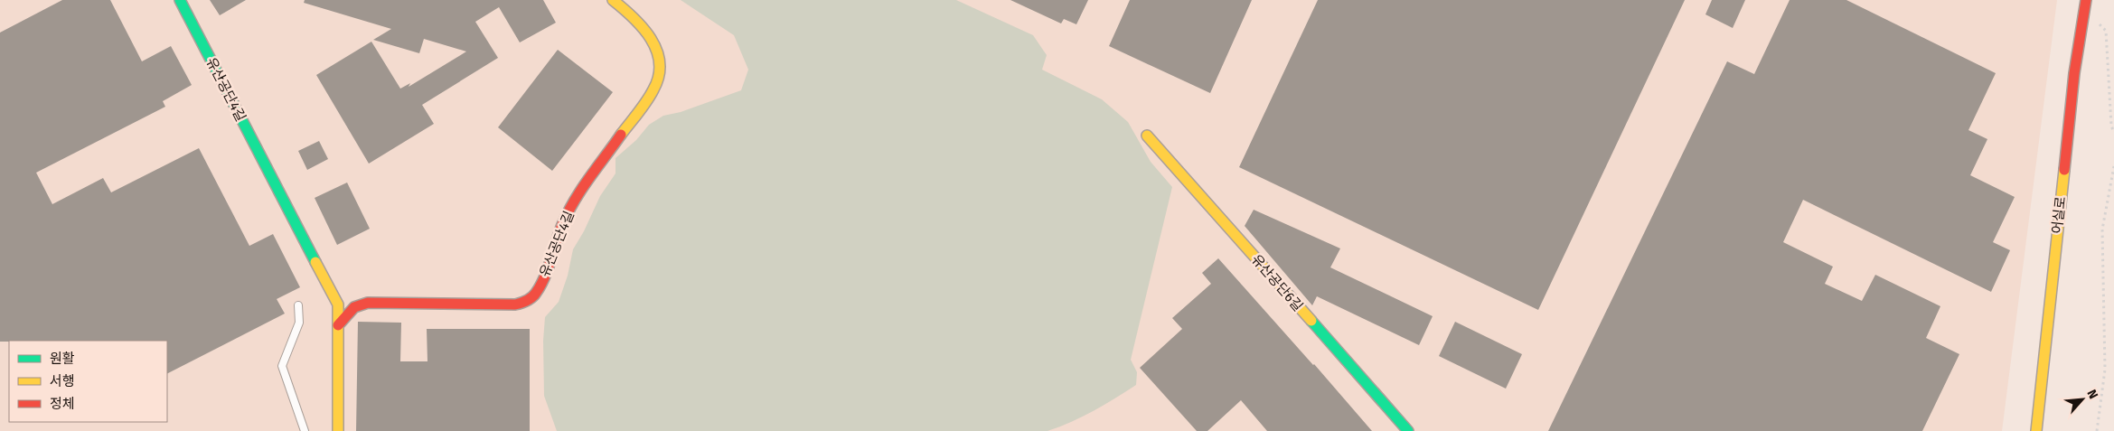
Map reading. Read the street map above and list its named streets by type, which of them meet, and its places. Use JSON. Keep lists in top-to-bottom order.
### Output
{
  "streets": {
    "street": ["유산공단4길", "어실로", "유산공단6길"]
  },
  "legend": ["원활", "서행", "정체"],
  "north": "top right"
}
